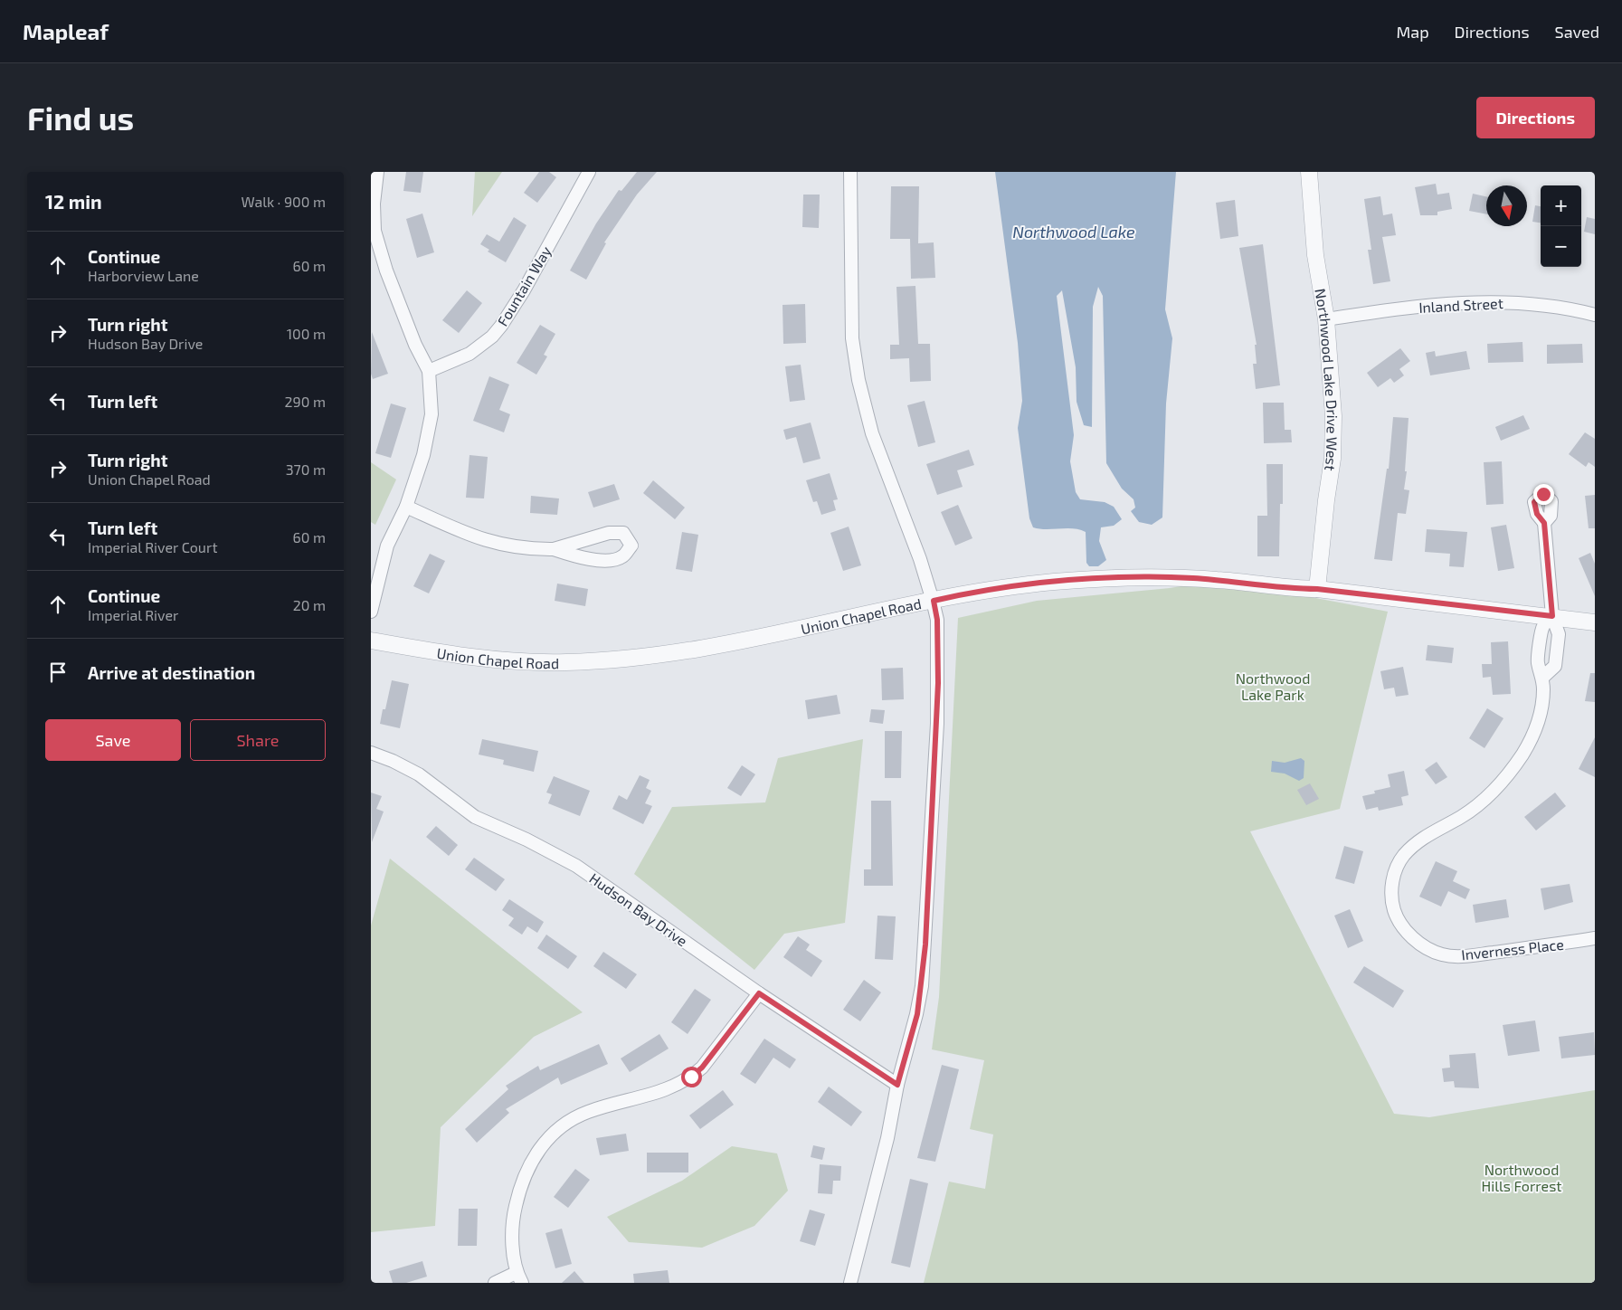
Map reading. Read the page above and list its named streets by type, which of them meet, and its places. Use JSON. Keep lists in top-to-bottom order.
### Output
{
  "streets": {
    "street": [
      "Fountain Way",
      "Inland Street",
      "Northwood Lake Drive West",
      "Union Chapel Road",
      "Hudson Bay Drive",
      "Inverness Place"
    ]
  },
  "crossings": [
    ["Inland Street", "Northwood Lake Drive West"],
    ["Northwood Lake Drive West", "Union Chapel Road"],
    ["Union Chapel Road", "Inverness Place"]
  ],
  "water": ["Northwood Lake"],
  "parks": ["Northwood Lake Park", "Northwood Hills Forrest"],
  "north": "bottom",
  "page": {
    "header": "Mapleaf",
    "nav": ["Map", "Directions", "Saved"],
    "buttons": [
      "Directions",
      ["Save", "Share"]
    ],
    "title": "Find us",
    "heading": ["12 min", "Walk · 900 m"],
    "map_buttons": ["+", "−"],
    "list": [
      ["Continue", "Harborview Lane", "60 m"],
      ["Turn right", "Hudson Bay Drive", "100 m"],
      ["Turn left", "290 m"],
      ["Turn right", "Union Chapel Road", "370 m"],
      ["Turn left", "Imperial River Court", "60 m"],
      ["Continue", "Imperial River", "20 m"],
      "Arrive at destination"
    ]
  }
}
